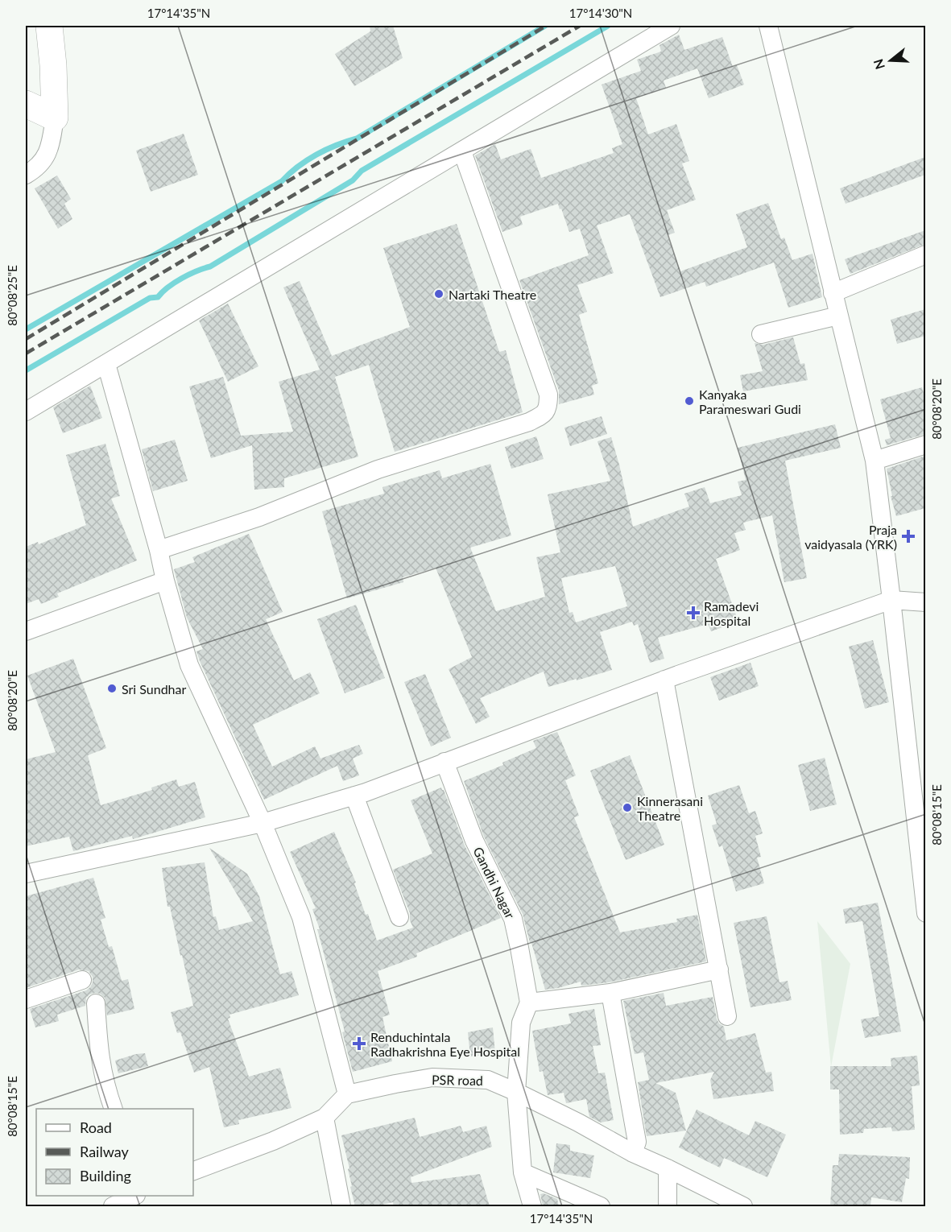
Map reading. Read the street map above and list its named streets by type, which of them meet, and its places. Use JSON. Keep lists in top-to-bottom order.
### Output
{
  "streets": {
    "street": ["Gandhi Nagar", "PSR road"]
  },
  "places": {
    "other": [
      "Nartaki Theatre",
      "Kanyaka Parameswari Gudi",
      "Sri Sundhar",
      "Kinnerasani Theatre"
    ],
    "health": ["Praja vaidyasala (YRK)", "Ramadevi Hospital", "Renduchintala Radhakrishna Eye Hospital"]
  },
  "legend": ["Road", "Railway", "Building"],
  "north": "left",
  "coordinates": [
    "17°14'35\"N",
    "17°14'30\"N",
    "80°08'25\"E",
    "80°08'20\"E",
    "80°08'15\"E"
  ]
}
